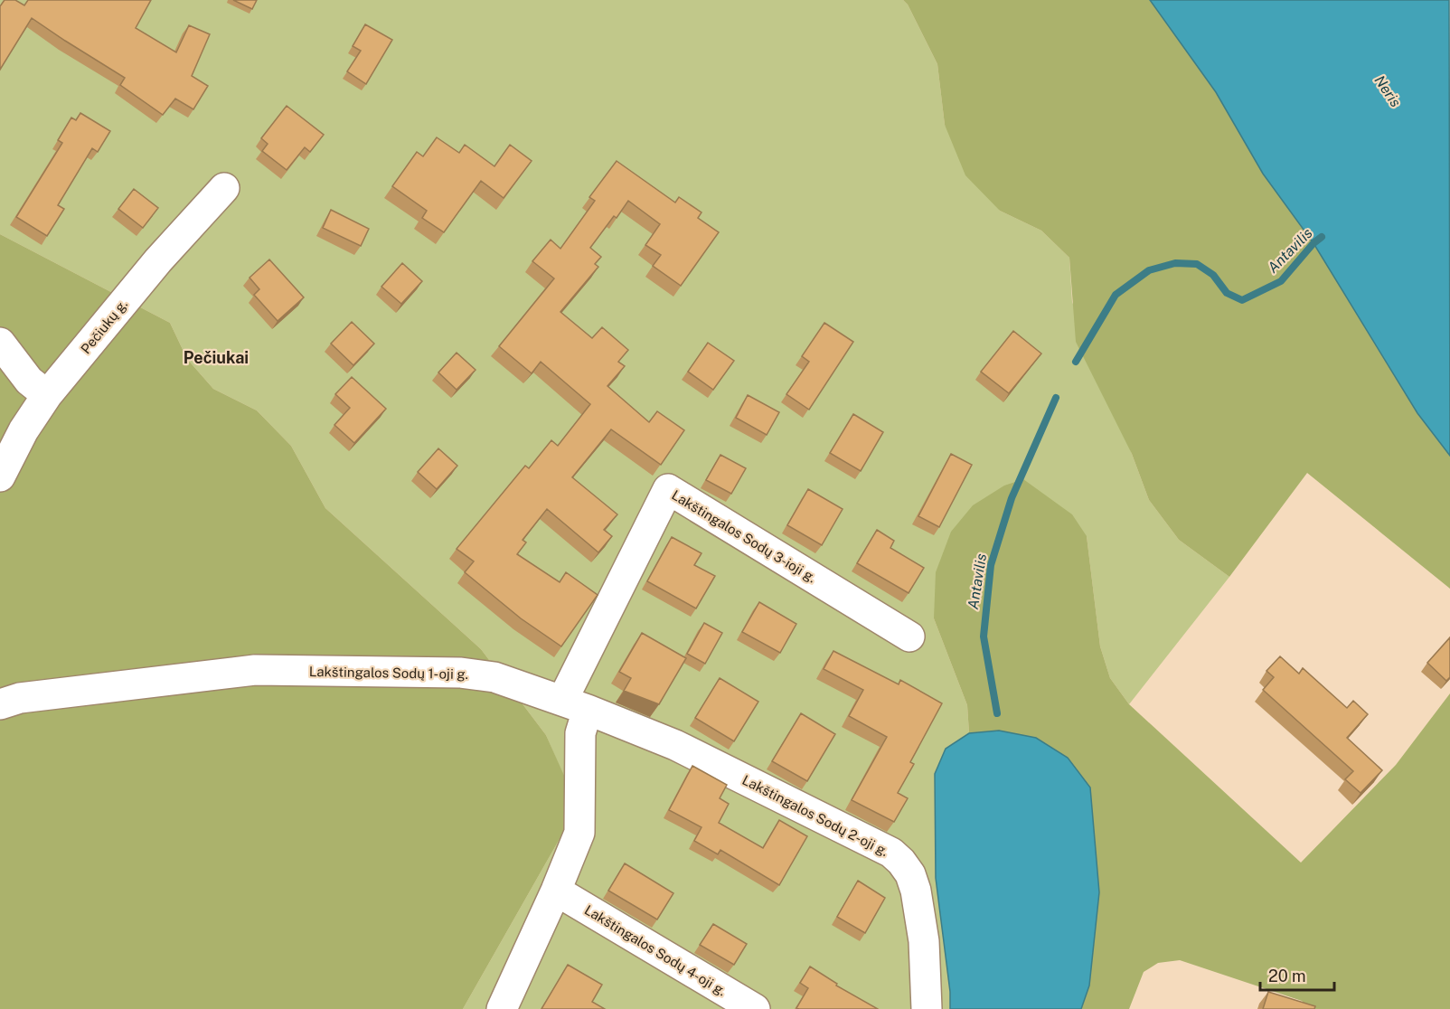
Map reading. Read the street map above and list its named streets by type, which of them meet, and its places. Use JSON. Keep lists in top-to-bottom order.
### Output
{
  "streets": {
    "street": [
      "Pečiukų g.",
      "Lakštingalos Sodų 3-ioji g.",
      "Lakštingalos Sodų 1-oji g.",
      "Lakštingalos Sodų 2-oji g.",
      "Lakštingalos Sodų 4-oji g."
    ]
  },
  "crossings": [
    ["Lakštingalos Sodų 3-ioji g.", "Lakštingalos Sodų 1-oji g."],
    ["Lakštingalos Sodų 3-ioji g.", "Lakštingalos Sodų 2-oji g."],
    ["Lakštingalos Sodų 1-oji g.", "Lakštingalos Sodų 2-oji g."]
  ],
  "districts": ["Pečiukai"],
  "water": ["Neris", "Antavilis"],
  "scale_bar": "20 m"
}
